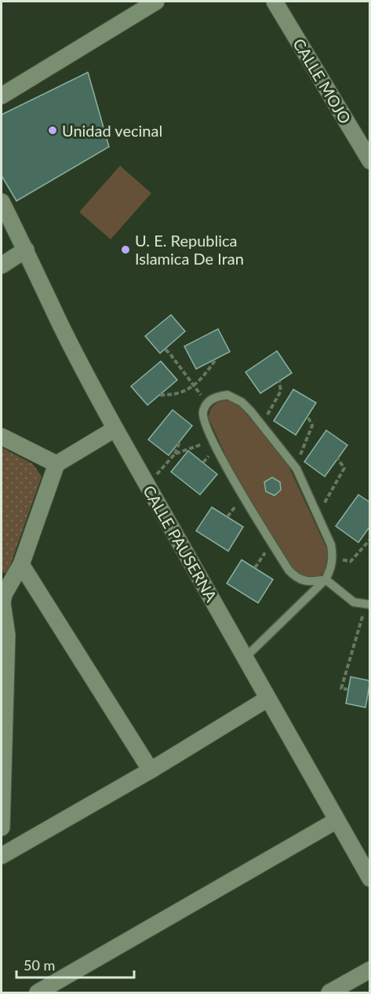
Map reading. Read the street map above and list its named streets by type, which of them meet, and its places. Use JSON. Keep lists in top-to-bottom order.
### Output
{
  "streets": {
    "street": ["CALLE MOJO", "CALLE PAUSERNA"]
  },
  "places": ["Unidad vecinal", "U. E. Republica Islamica De Iran"],
  "scale_bar": "50 m"
}
